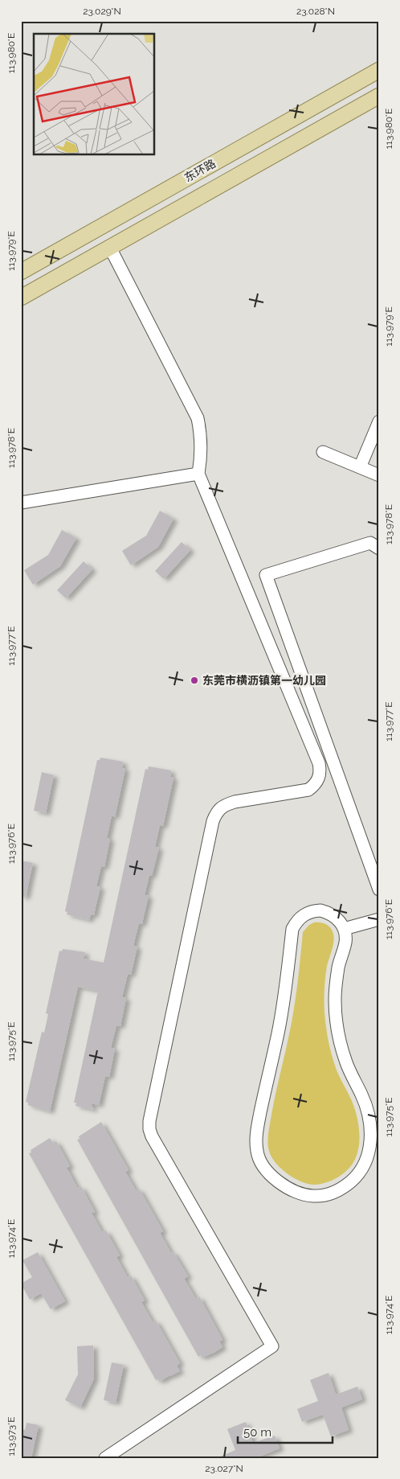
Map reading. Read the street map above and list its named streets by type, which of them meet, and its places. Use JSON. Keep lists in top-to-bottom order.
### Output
{
  "streets": {
    "main road": ["东环路"]
  },
  "places": ["东莞市横沥镇第一幼儿园"],
  "scale_bar": "50 m",
  "coordinates": [
    "23.029°N",
    "23.028°N",
    "113.980°E",
    "113.979°E",
    "113.978°E",
    "113.977°E",
    "113.976°E",
    "113.975°E",
    "113.974°E",
    "113.973°E",
    "23.027°N"
  ]
}
